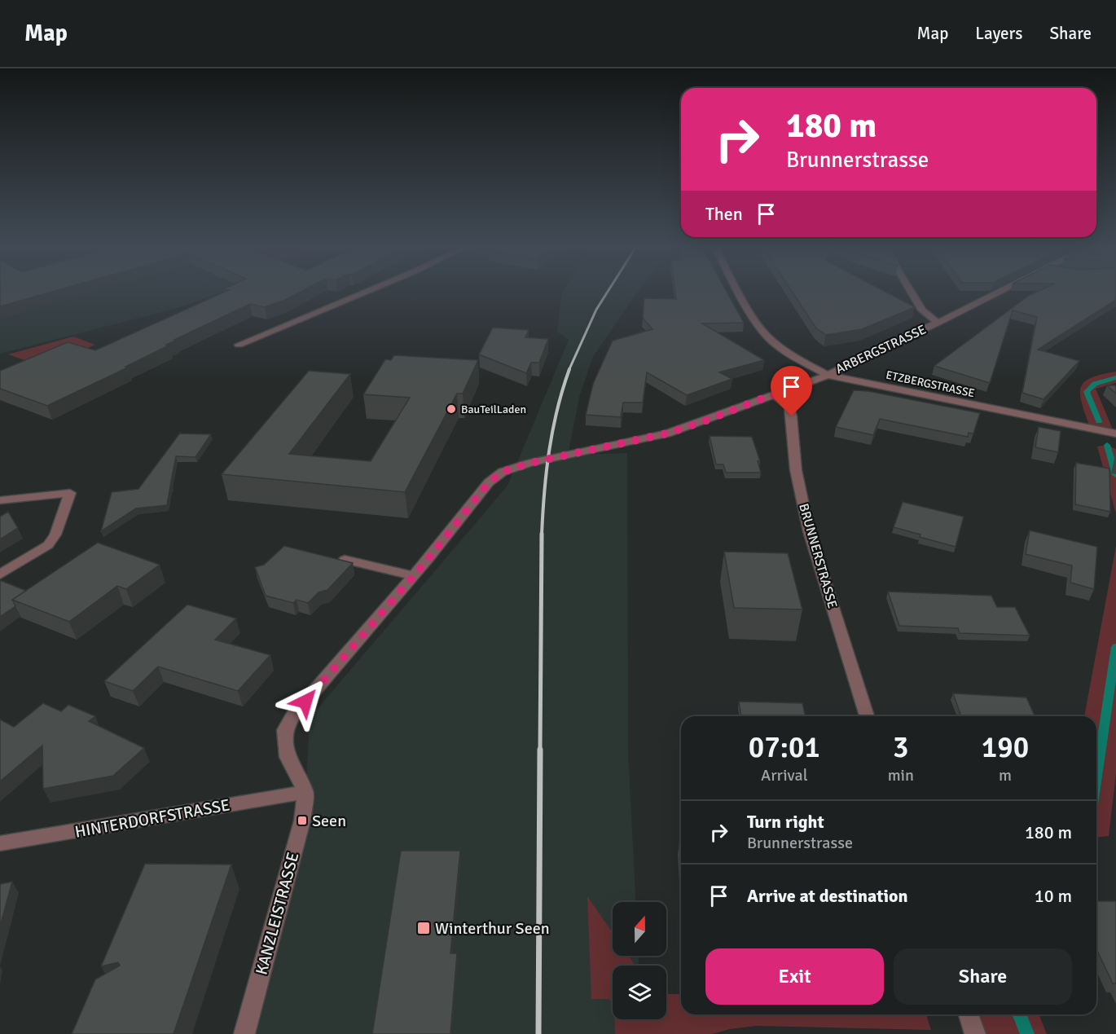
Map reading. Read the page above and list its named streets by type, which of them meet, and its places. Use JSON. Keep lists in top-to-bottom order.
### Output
{
  "streets": {
    "street": [
      "ARBERGSTRASSE",
      "ETZBERGSTRASSE",
      "BRUNNERSTRASSE",
      "HINTERDORFSTRASSE",
      "KANZLEISTRASSE"
    ]
  },
  "crossings": [
    ["ARBERGSTRASSE", "ETZBERGSTRASSE"],
    ["ARBERGSTRASSE", "BRUNNERSTRASSE"],
    ["ARBERGSTRASSE", "HINTERDORFSTRASSE"],
    ["ARBERGSTRASSE", "KANZLEISTRASSE"],
    ["HINTERDORFSTRASSE", "KANZLEISTRASSE"]
  ],
  "places": {
    "other": ["BauTeilLaden"],
    "transit": ["Seen", "Winterthur Seen"]
  },
  "north": "top",
  "page": {
    "header": "Map",
    "nav": ["Map", "Layers", "Share"],
    "turn": ["180 m", "Brunnerstrasse"],
    "then": "Then",
    "eta": [
      "07:01",
      "Arrival",
      "3",
      "min",
      "190",
      "m"
    ],
    "list": [
      {
        "name": "Turn right",
        "note": "Brunnerstrasse",
        "value": "180 m"
      },
      {
        "name": "Arrive at destination",
        "value": "10 m"
      }
    ],
    "buttons": ["Exit", "Share"]
  }
}
